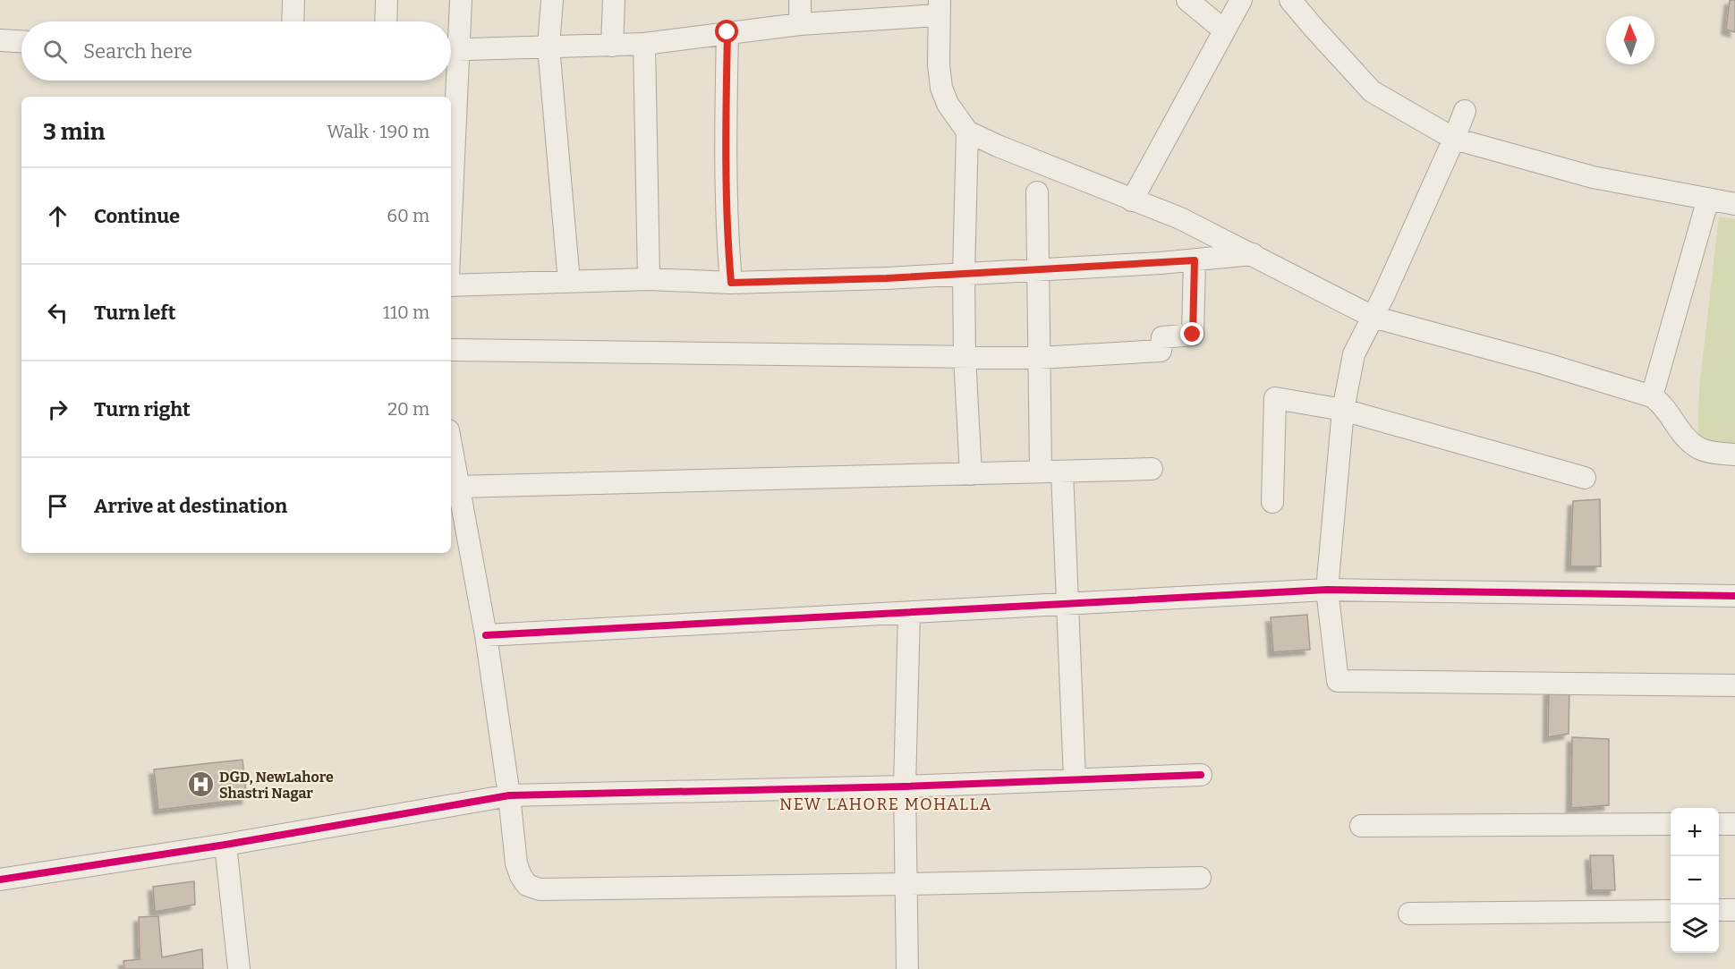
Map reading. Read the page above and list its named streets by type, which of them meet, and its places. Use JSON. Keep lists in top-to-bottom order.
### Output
{
  "districts": ["NEW LAHORE MOHALLA"],
  "places": {
    "hospital": ["DGD, NewLahore Shastri Nagar"]
  },
  "north": "top",
  "page": {
    "search": "Search here",
    "heading": ["3 min", "Walk · 190 m"],
    "list": [
      ["Continue", "60 m"],
      ["Turn left", "110 m"],
      ["Turn right", "20 m"],
      "Arrive at destination"
    ],
    "map_buttons": ["+", "−"]
  }
}
